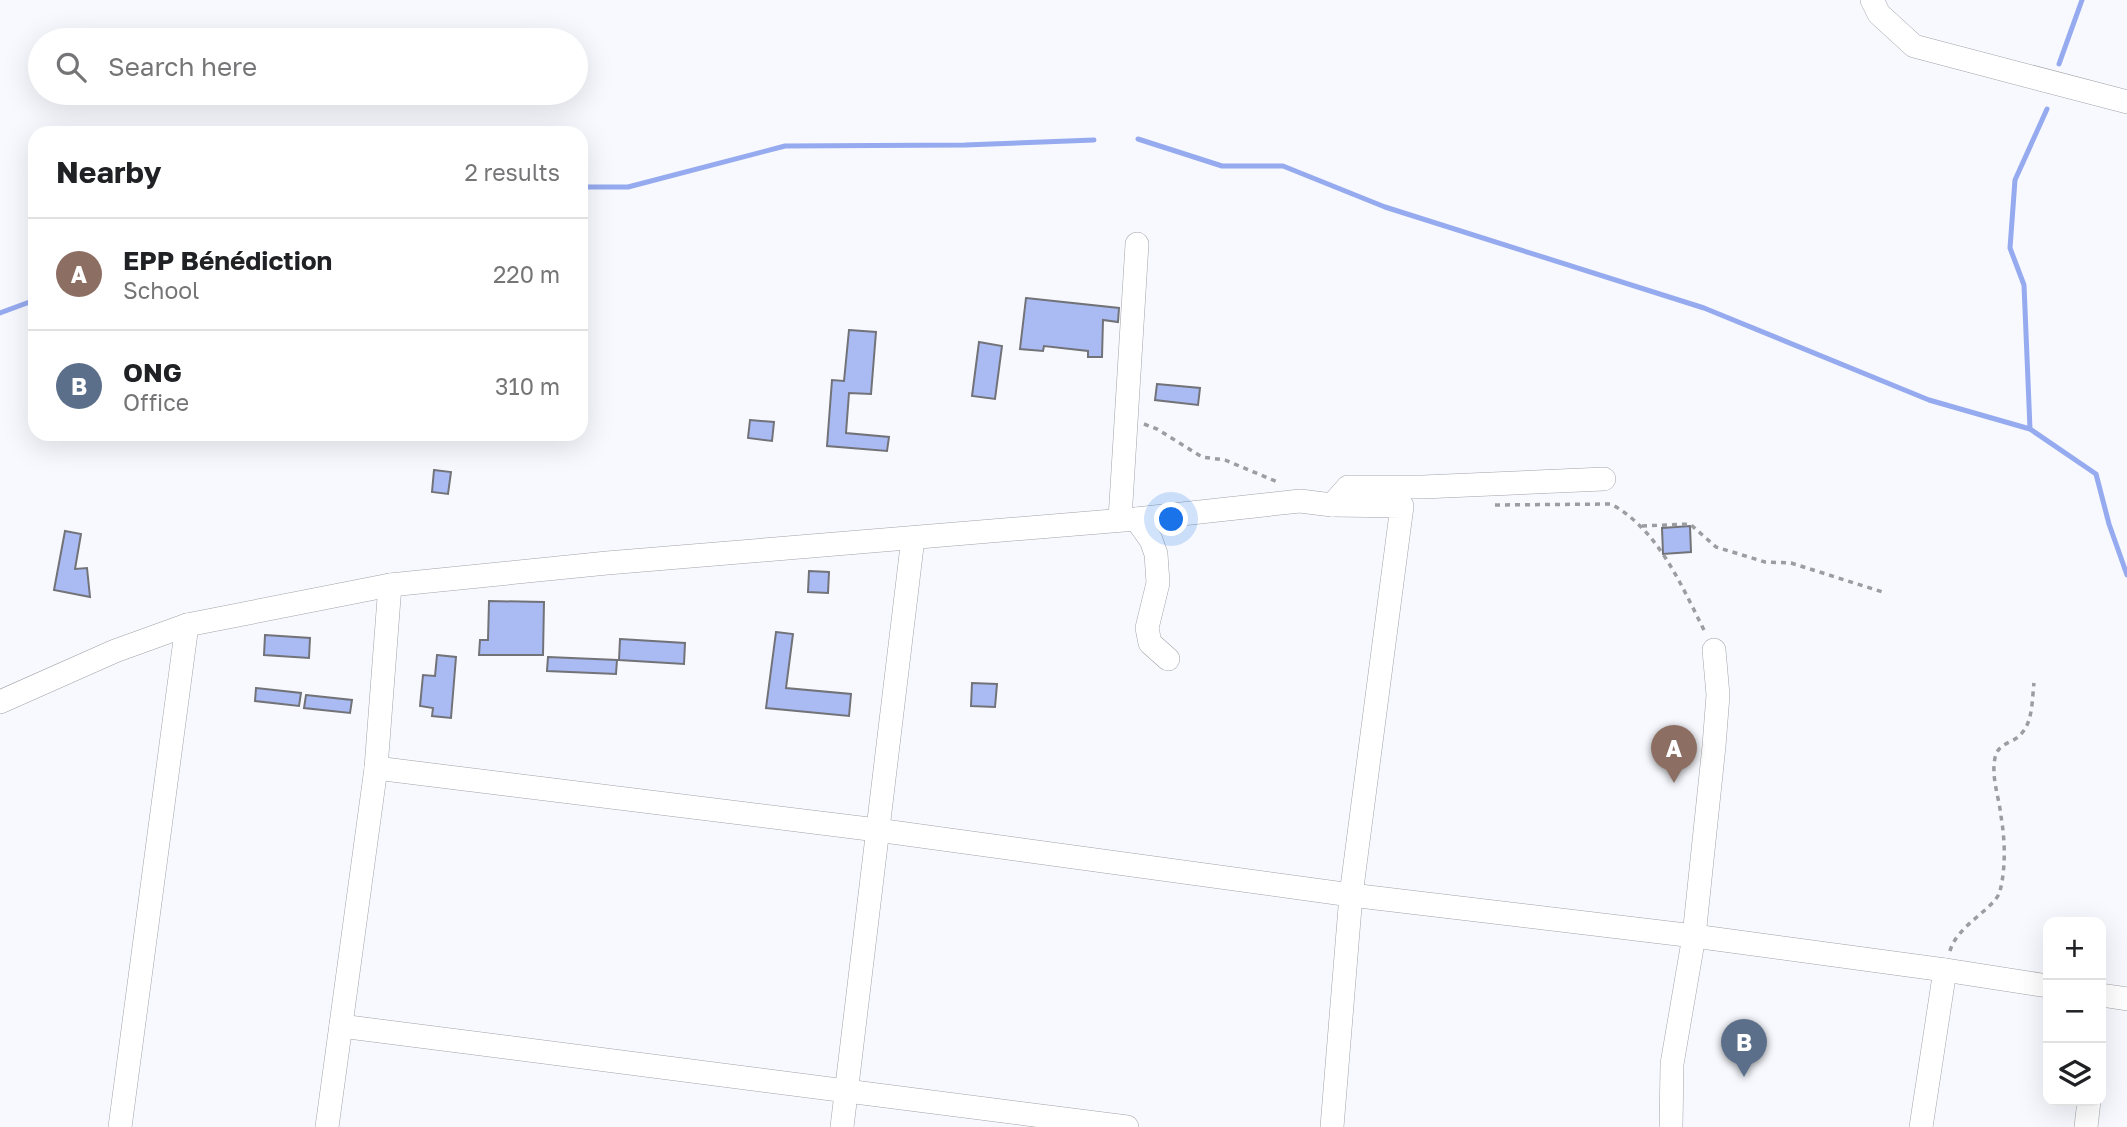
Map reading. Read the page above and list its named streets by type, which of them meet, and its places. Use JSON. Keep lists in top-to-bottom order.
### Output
{
  "page": {
    "search": "Search here",
    "heading": ["Nearby", "2 results"],
    "list": [
      {
        "mark": "A",
        "name": "EPP Bénédiction",
        "note": "School",
        "value": "220 m"
      },
      {
        "mark": "B",
        "name": "ONG",
        "note": "Office",
        "value": "310 m"
      }
    ],
    "pins": ["A", "B"],
    "map_buttons": ["+", "−"]
  }
}
